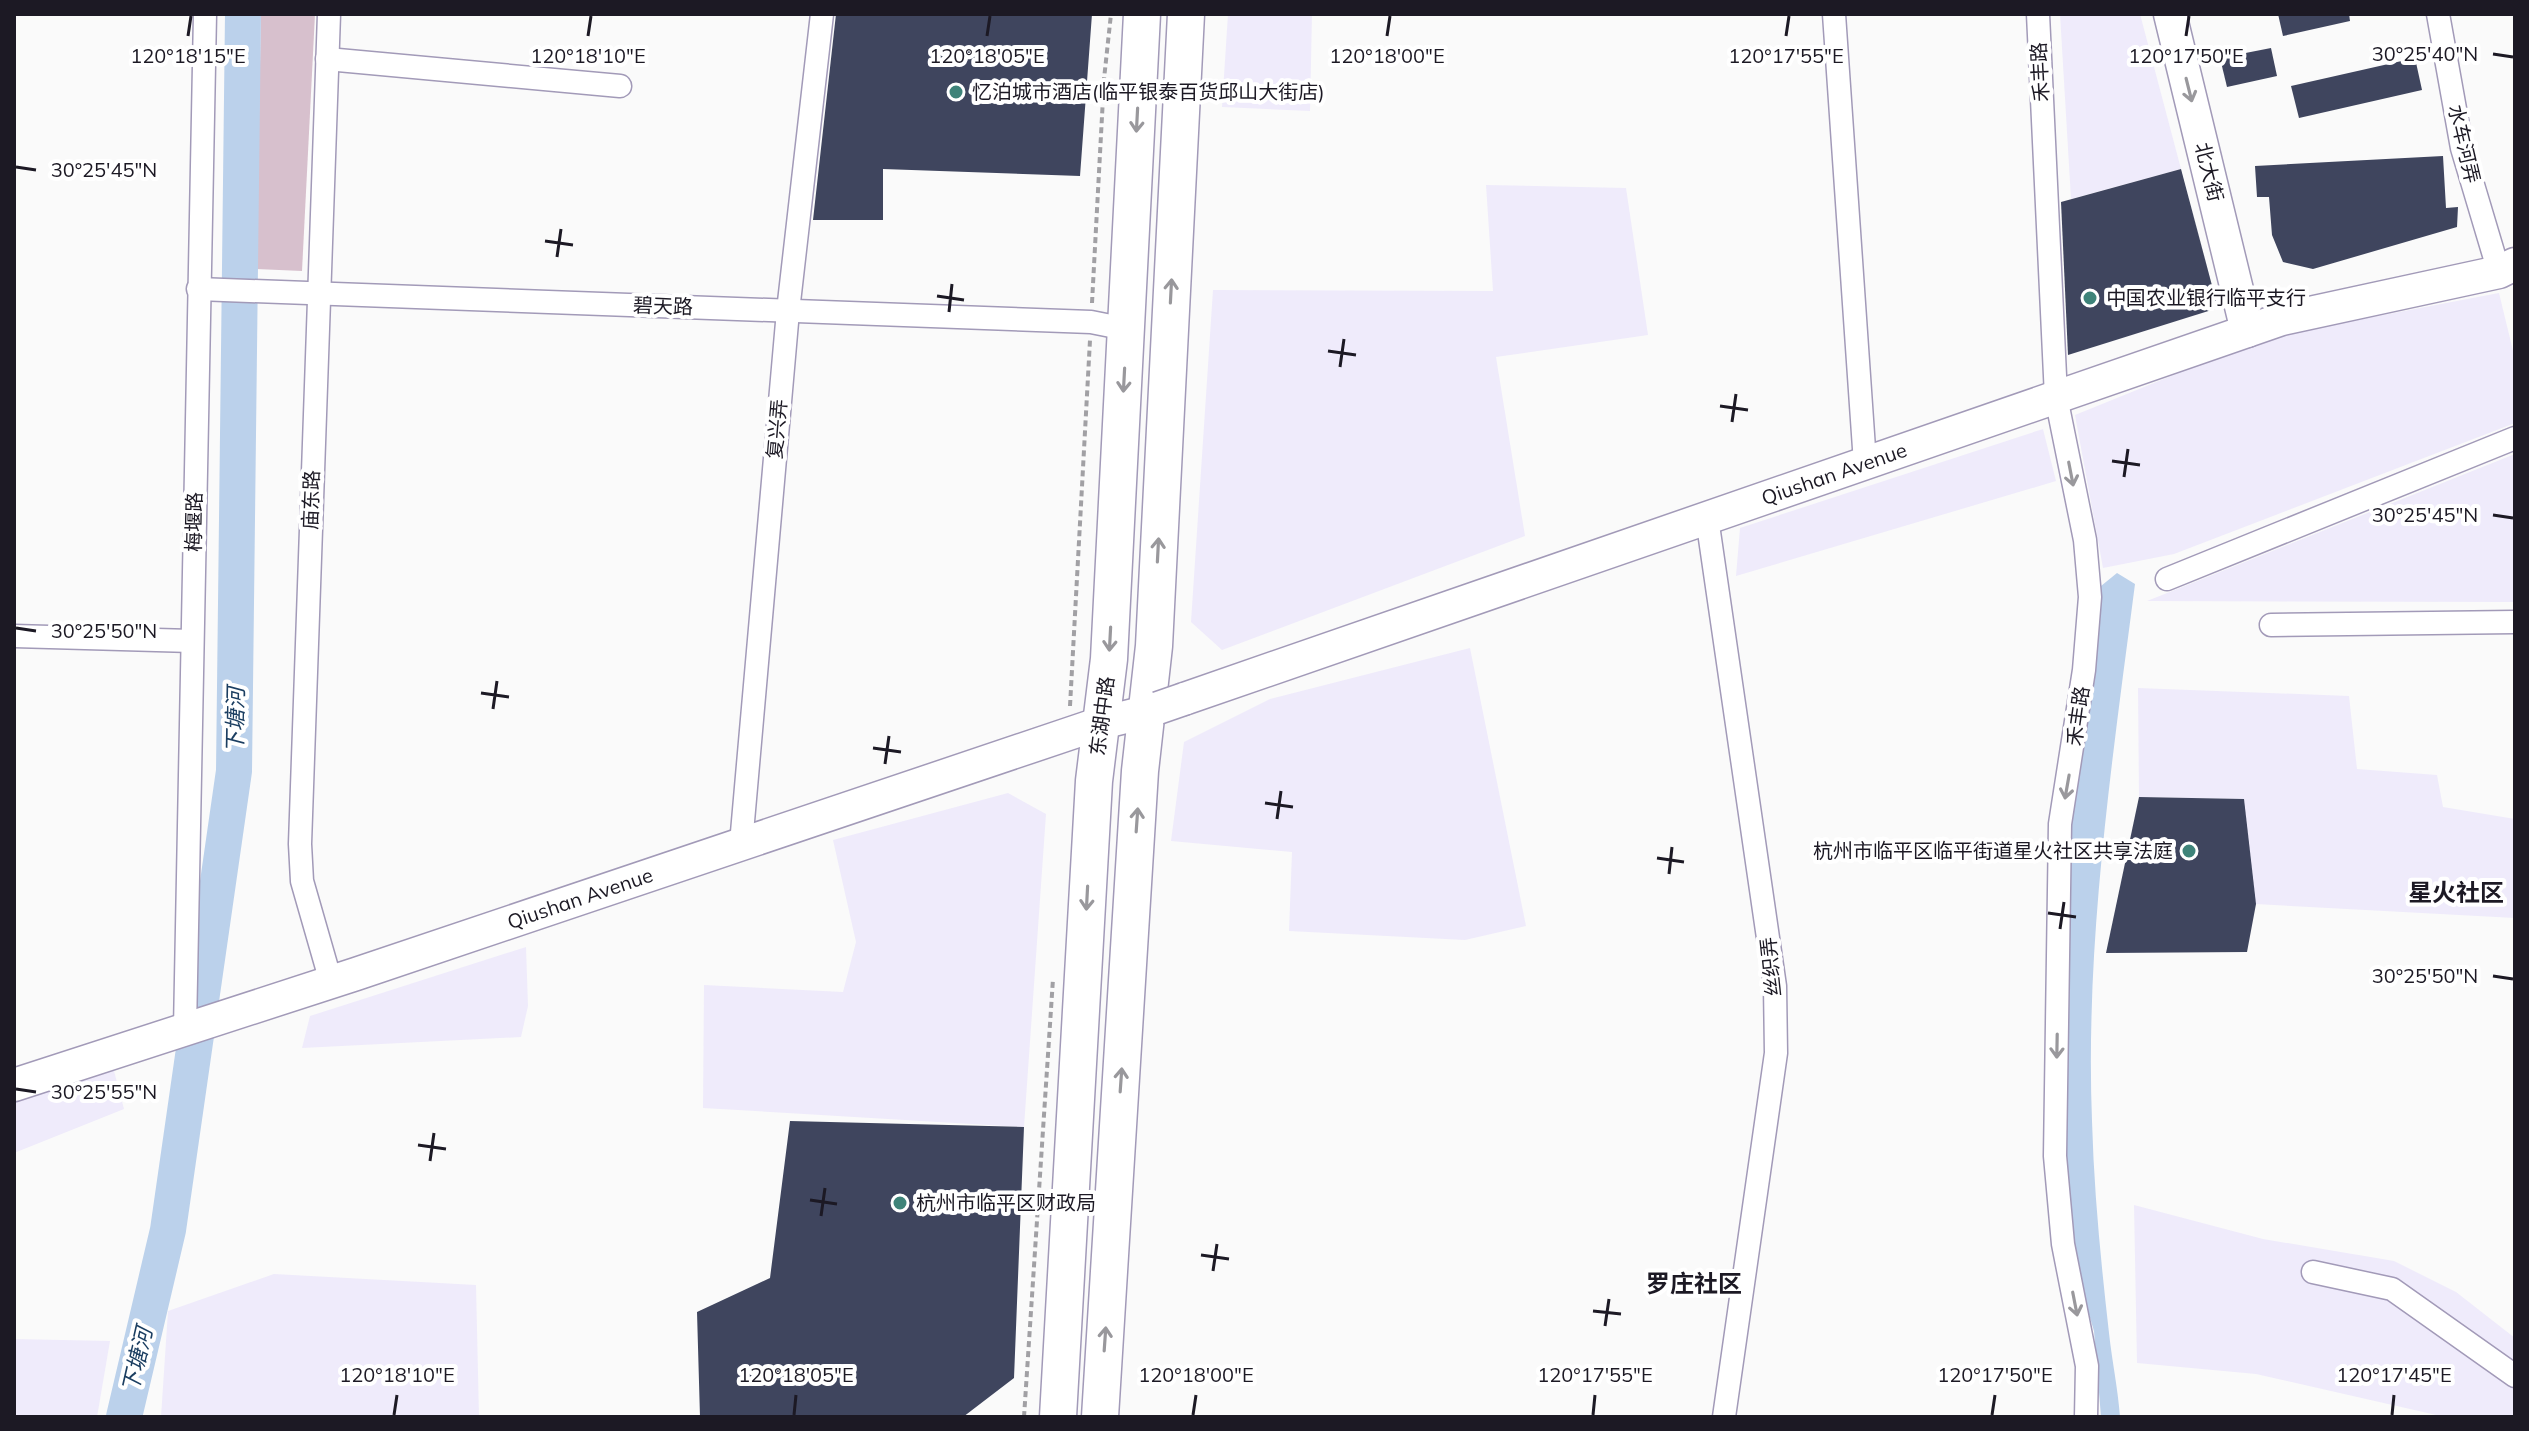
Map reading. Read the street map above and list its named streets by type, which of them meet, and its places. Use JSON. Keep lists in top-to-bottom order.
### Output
{
  "streets": {
    "main road": ["北大街", "Qiushan Avenue", "东湖中路"],
    "street": [
      "禾丰路",
      "水车河弄",
      "碧天路",
      "复兴弄",
      "庙东路",
      "梅堰路",
      "丝织弄"
    ]
  },
  "crossings": [
    ["禾丰路", "Qiushan Avenue"],
    ["水车河弄", "Qiushan Avenue"],
    ["北大街", "Qiushan Avenue"],
    ["碧天路", "复兴弄"],
    ["碧天路", "庙东路"],
    ["碧天路", "梅堰路"],
    ["碧天路", "东湖中路"],
    ["复兴弄", "Qiushan Avenue"],
    ["Qiushan Avenue", "庙东路"],
    ["Qiushan Avenue", "梅堰路"],
    ["Qiushan Avenue", "东湖中路"],
    ["Qiushan Avenue", "丝织弄"]
  ],
  "one_way": ["禾丰路", "北大街"],
  "districts": ["星火社区", "罗庄社区"],
  "water": ["下塘河"],
  "places": [
    "忆泊城市酒店(临平银泰百货邱山大街店)",
    "中国农业银行临平支行",
    "杭州市临平区临平街道星火社区共享法庭",
    "杭州市临平区财政局"
  ],
  "coordinates": [
    "30°25'40\"N",
    "120°18'15\"E",
    "120°18'10\"E",
    "120°18'05\"E",
    "120°18'00\"E",
    "120°17'55\"E",
    "120°17'50\"E",
    "30°25'45\"N",
    "30°25'50\"N",
    "30°25'55\"N",
    "120°17'45\"E"
  ]
}
